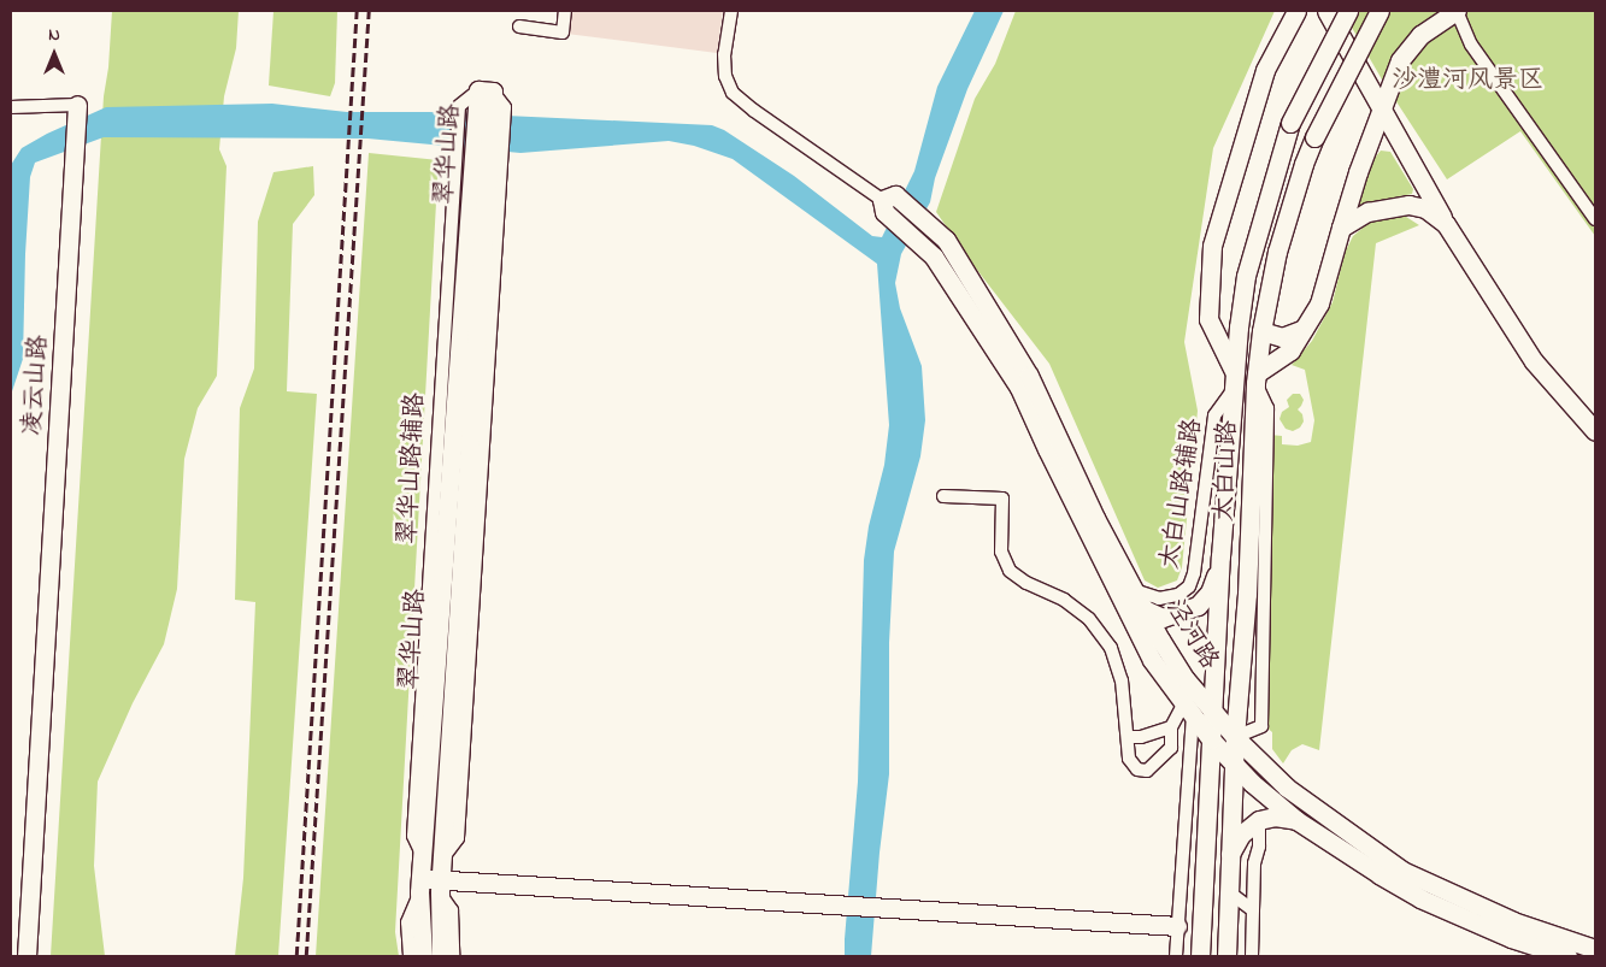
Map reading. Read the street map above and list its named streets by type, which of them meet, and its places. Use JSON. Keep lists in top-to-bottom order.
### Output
{
  "streets": {
    "street": [
      "翠华山路",
      "凌云山路",
      "太白山路",
      "太白山路辅路",
      "泾河路"
    ]
  },
  "crossings": [
    ["太白山路", "太白山路辅路"],
    ["太白山路", "泾河路"],
    ["太白山路辅路", "泾河路"]
  ],
  "parks": ["沙澧河风景区"],
  "north": "top"
}
